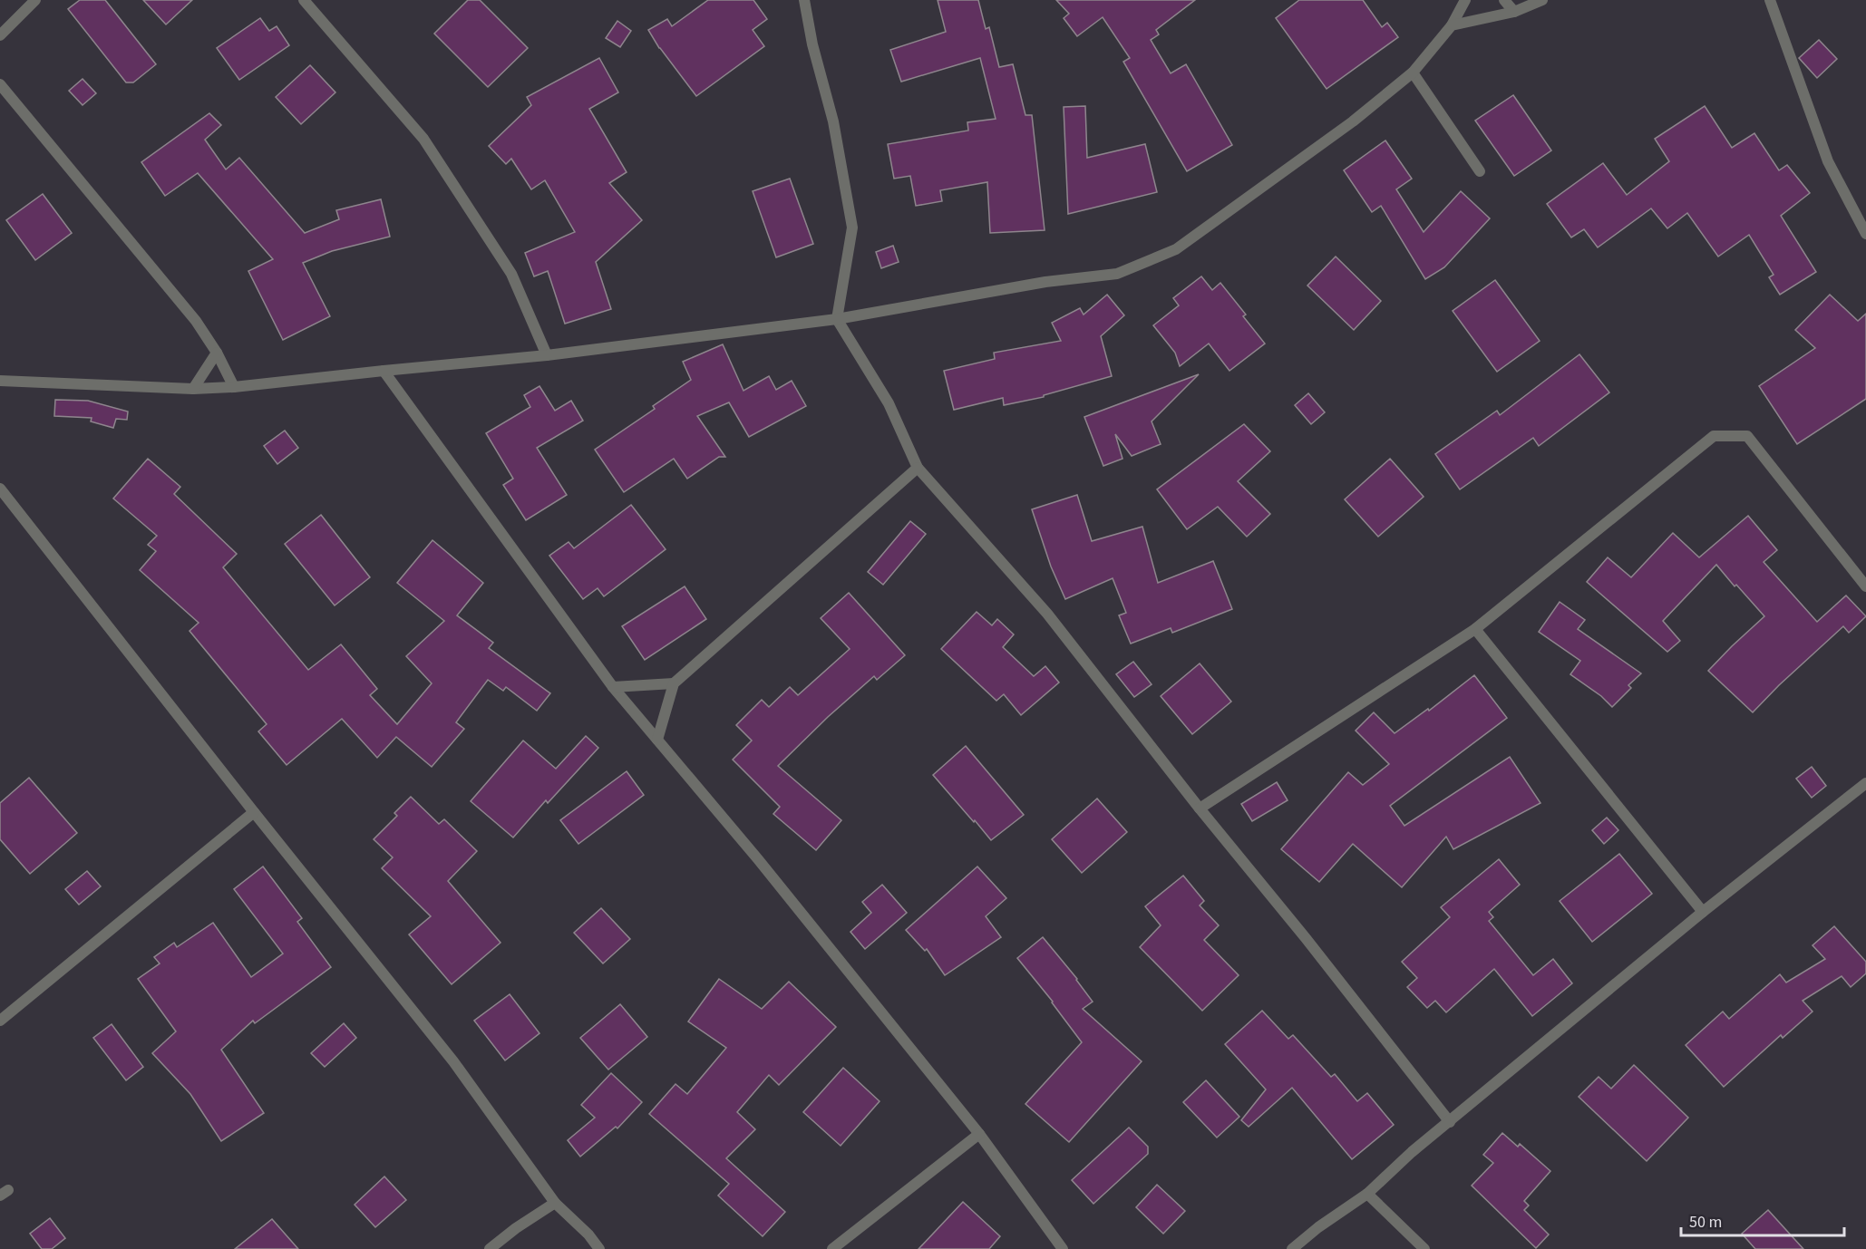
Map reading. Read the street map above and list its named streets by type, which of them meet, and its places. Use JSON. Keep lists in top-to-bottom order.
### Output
{
  "scale_bar": "50 m"
}
